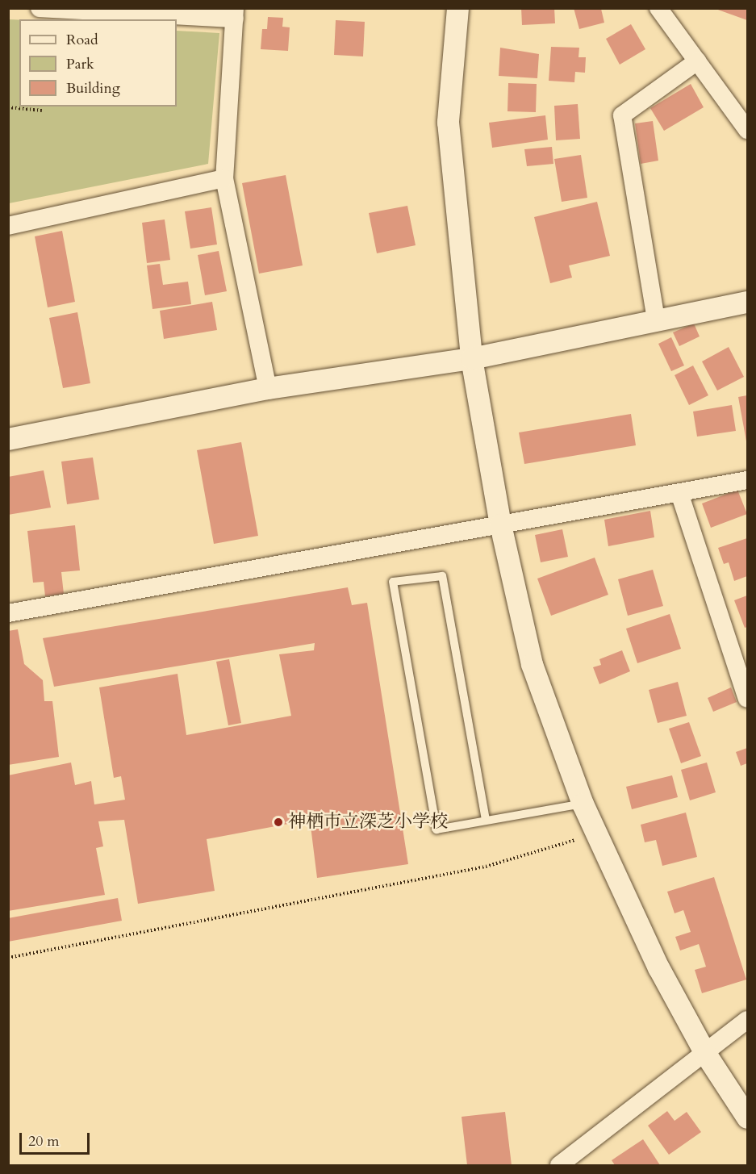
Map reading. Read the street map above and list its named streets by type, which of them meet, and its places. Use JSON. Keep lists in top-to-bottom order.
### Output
{
  "places": ["神栖市立深芝小学校"],
  "legend": ["Road", "Park", "Building"],
  "scale_bar": "20 m"
}
